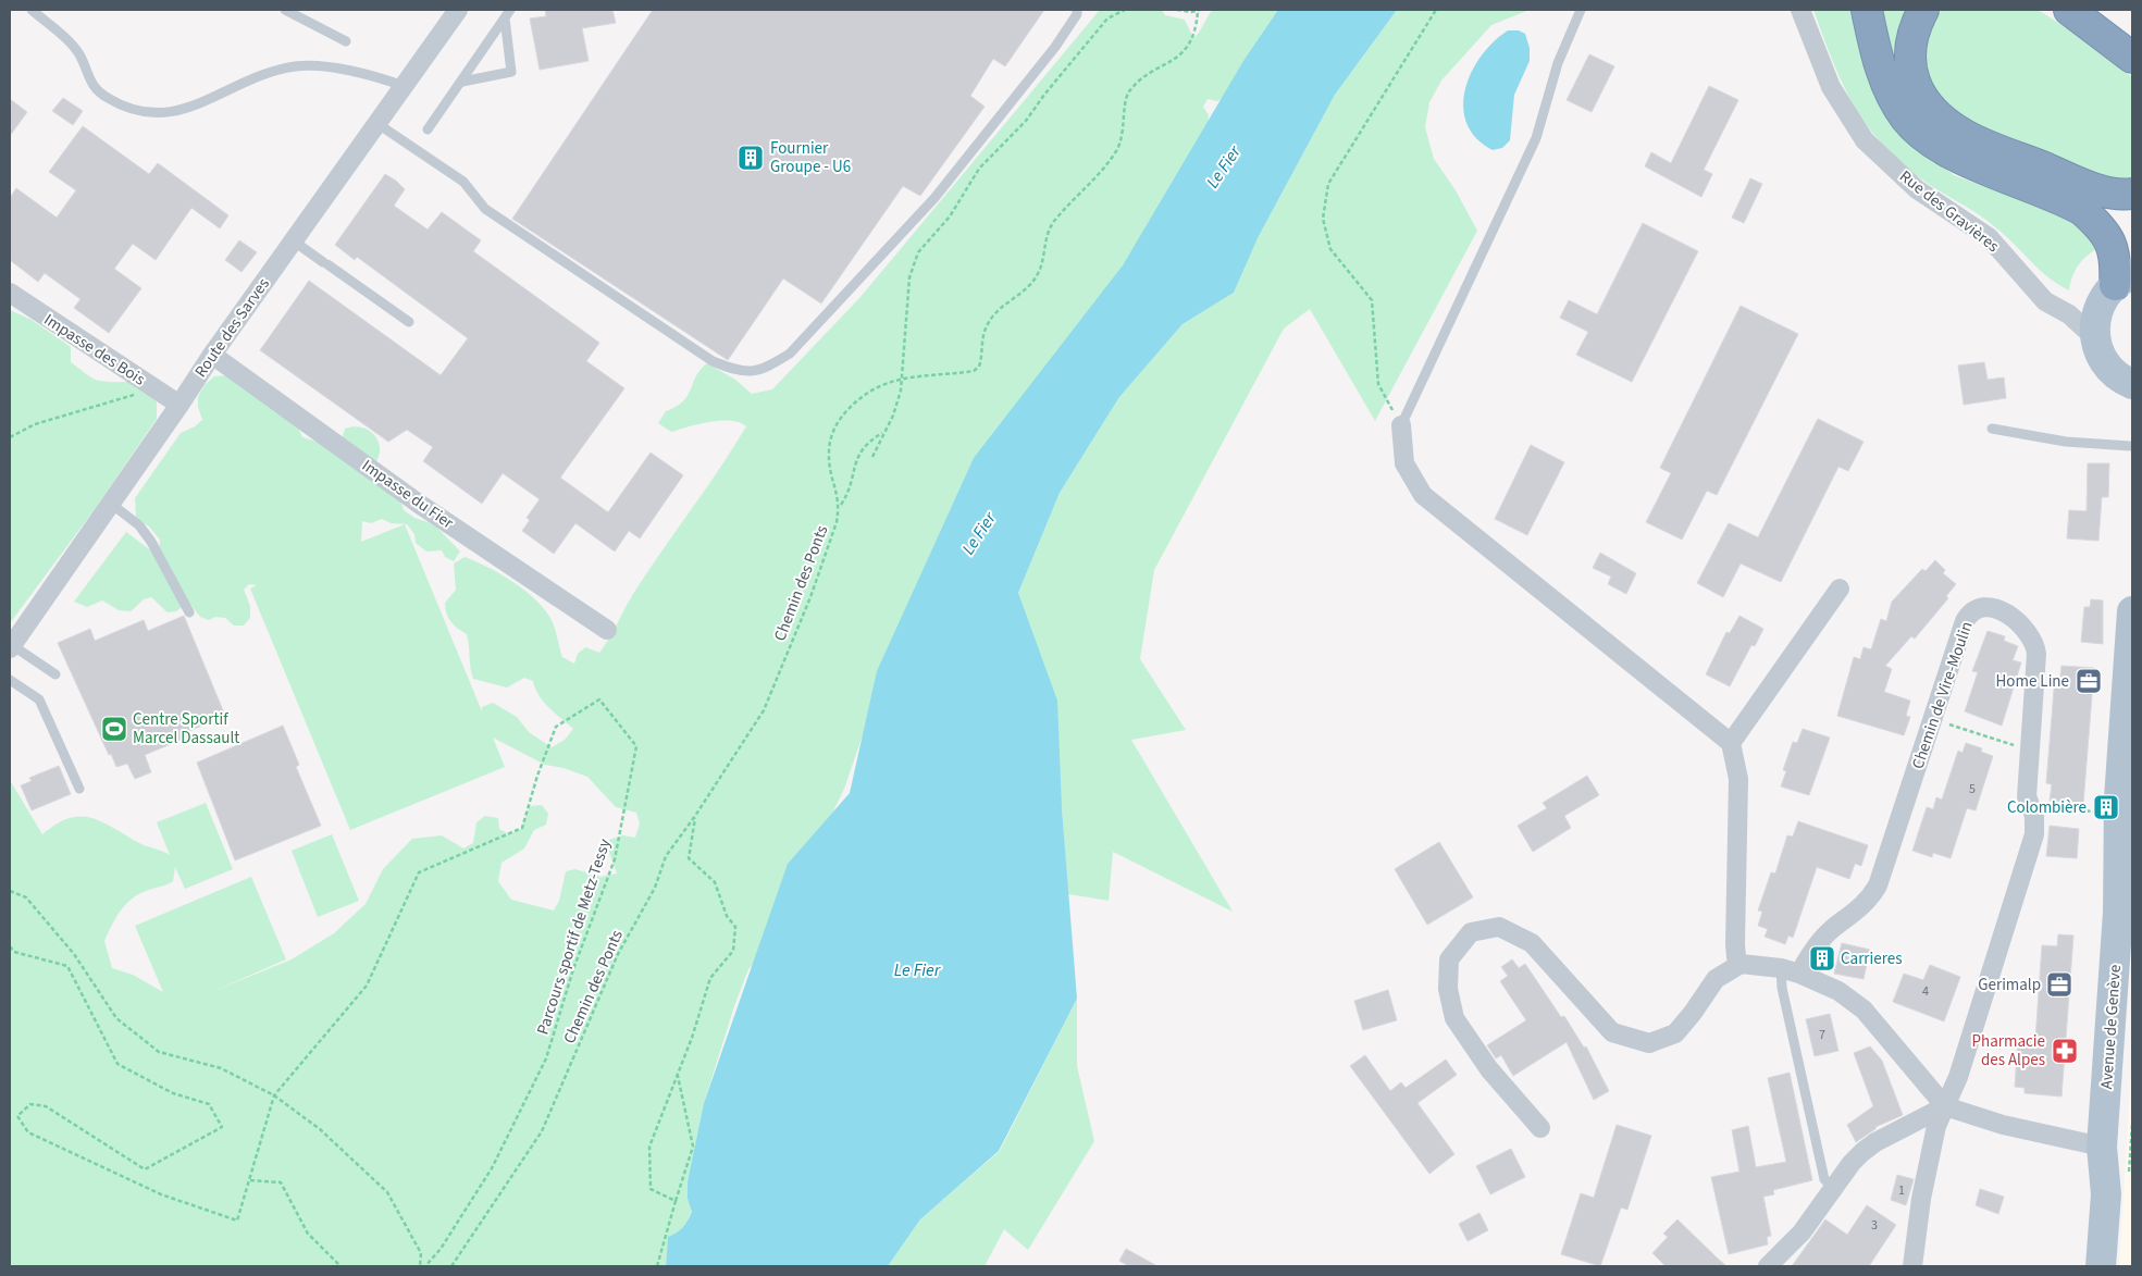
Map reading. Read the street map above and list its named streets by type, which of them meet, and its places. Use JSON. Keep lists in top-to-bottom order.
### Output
{
  "streets": {
    "main road": ["Avenue de Genève"],
    "street": [
      "Rue des Gravières",
      "Route des Sarves",
      "Impasse des Bois",
      "Impasse du Fier",
      "Chemin de Vire-Moulin"
    ],
    "path": ["Chemin des Ponts", "Parcours sportif de Metz-Tessy"]
  },
  "crossings": [
    ["Route des Sarves", "Impasse des Bois"],
    ["Route des Sarves", "Impasse du Fier"]
  ],
  "water": ["Le Fier"],
  "places": {
    "building": ["Fournier Groupe - U6", "Colombière", "Carrieres"],
    "office": ["Home Line", "Gerimalp"],
    "sports": ["Centre Sportif Marcel Dassault"],
    "pharmacy": ["Pharmacie des Alpes"]
  },
  "house_numbers": [
    "5",
    "4",
    "7",
    "1",
    "3"
  ]
}
